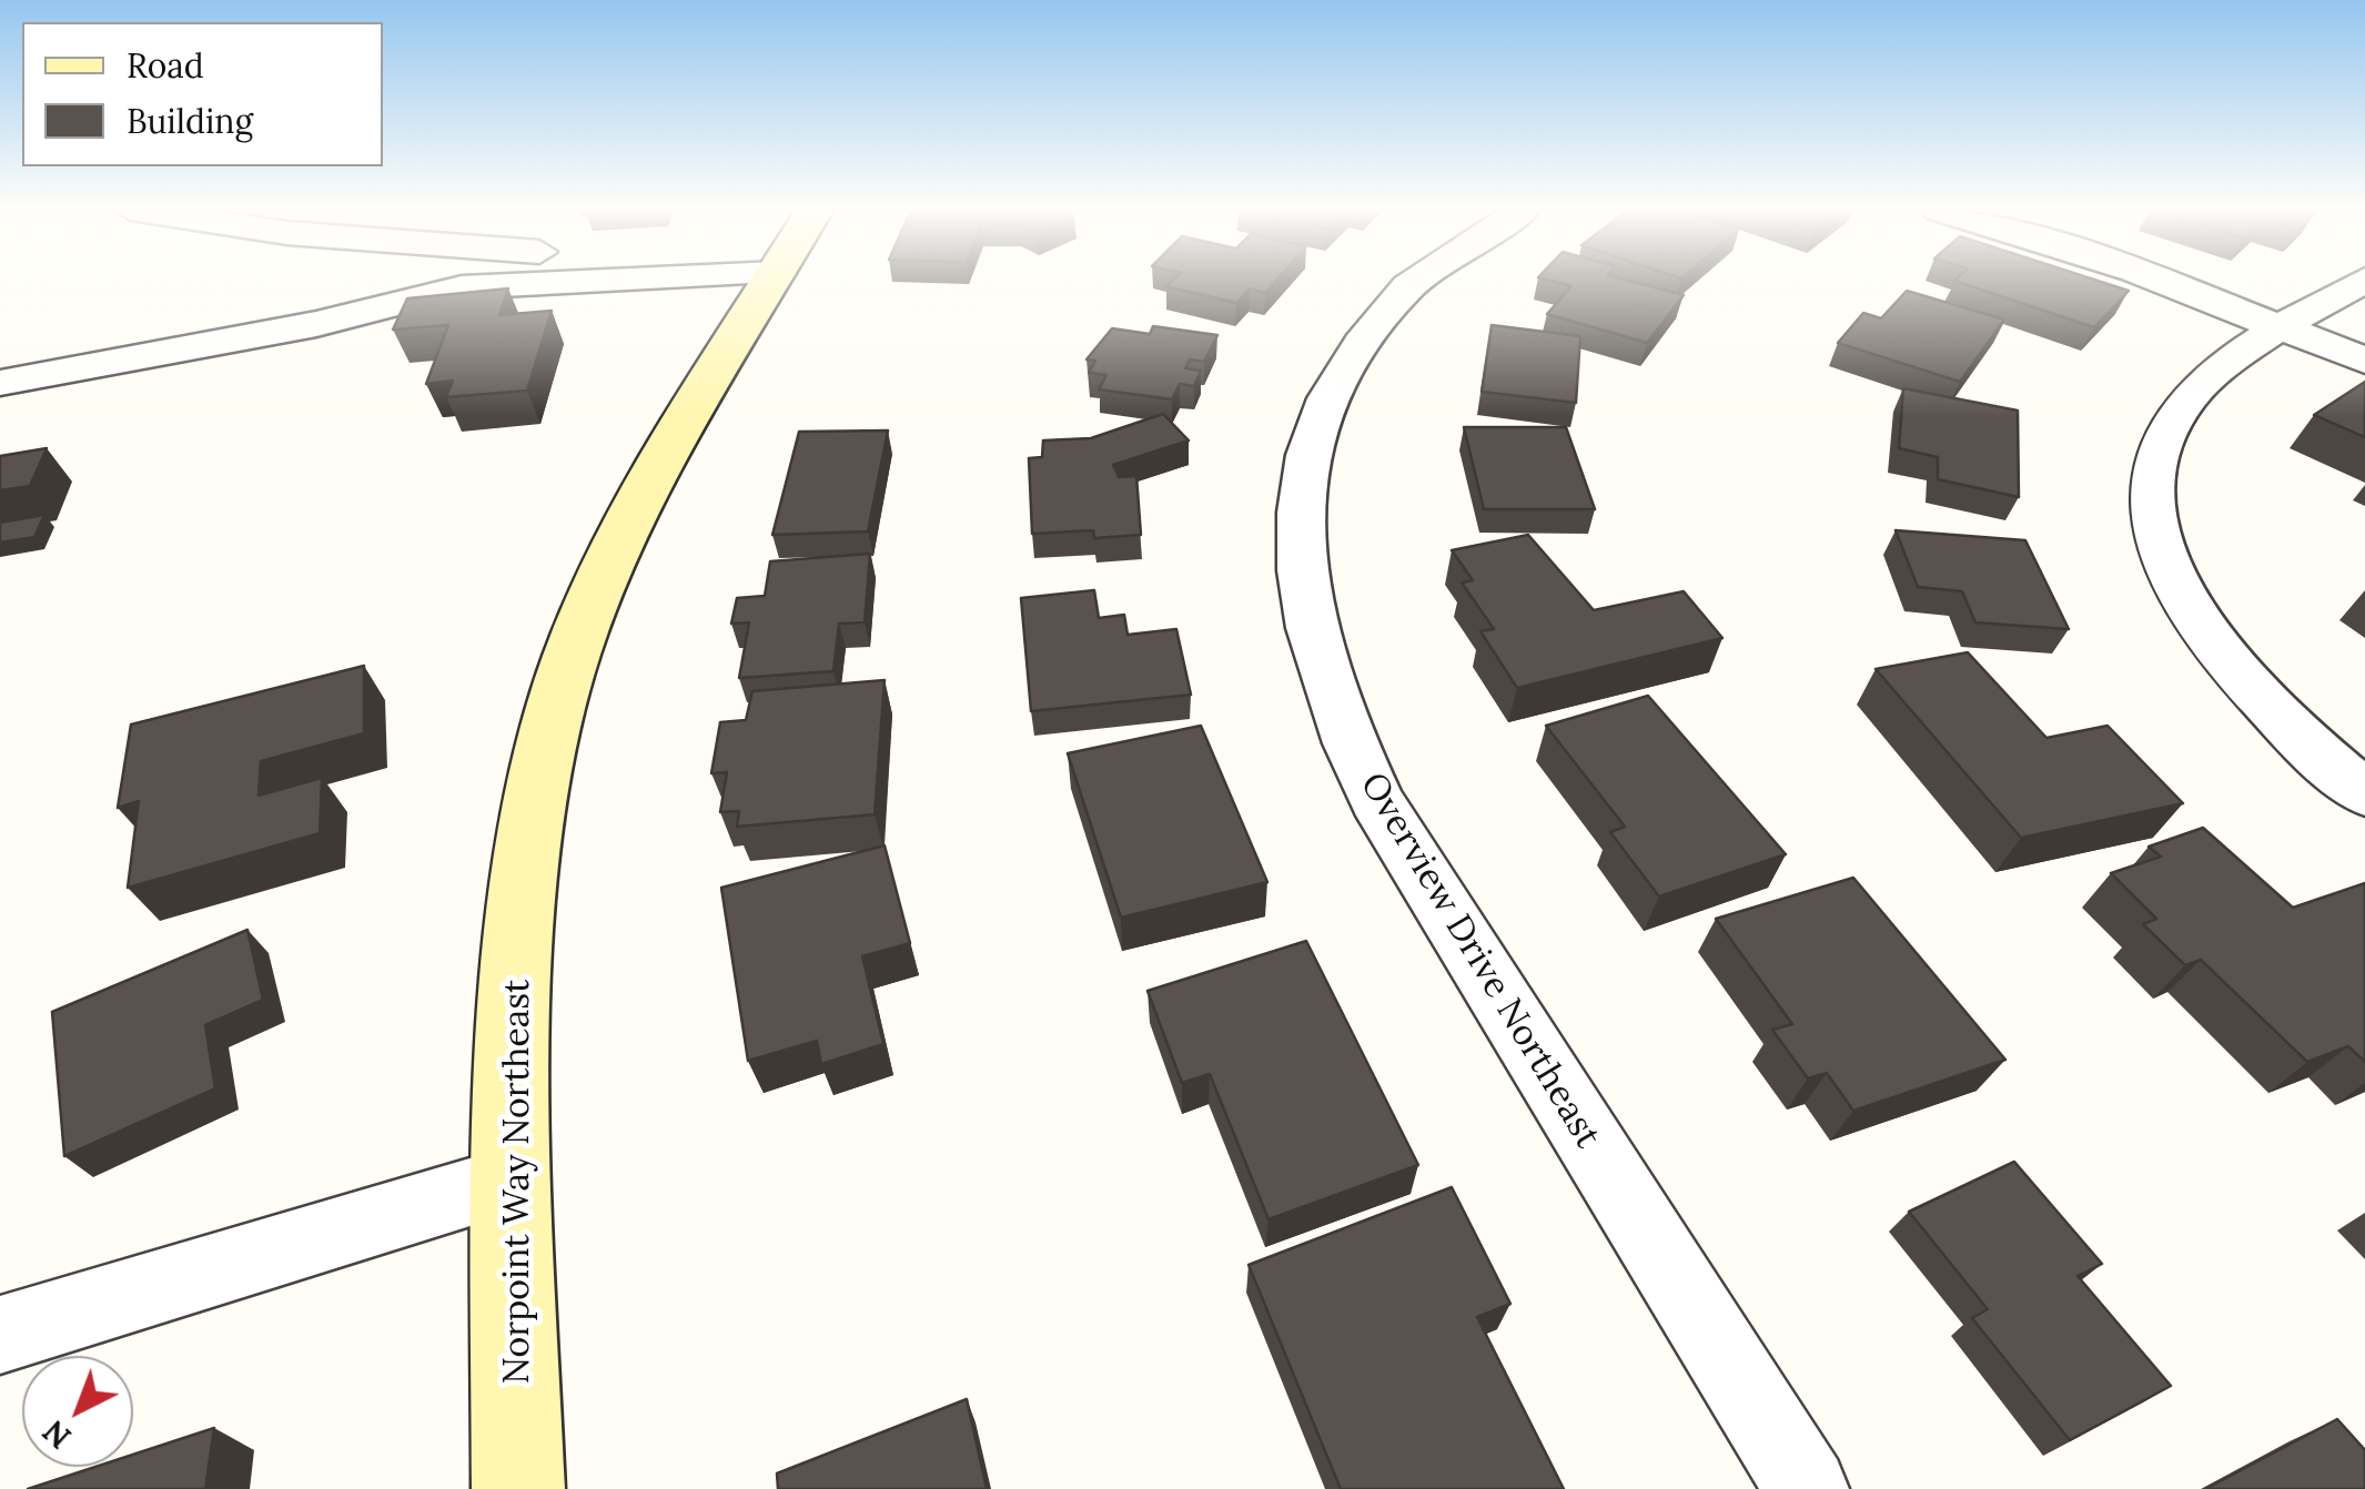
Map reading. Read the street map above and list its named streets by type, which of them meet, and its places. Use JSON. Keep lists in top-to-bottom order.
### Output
{
  "streets": {
    "street": ["Overview Drive Northeast", "Norpoint Way Northeast"]
  },
  "legend": ["Road", "Building"],
  "north": "bottom left"
}
